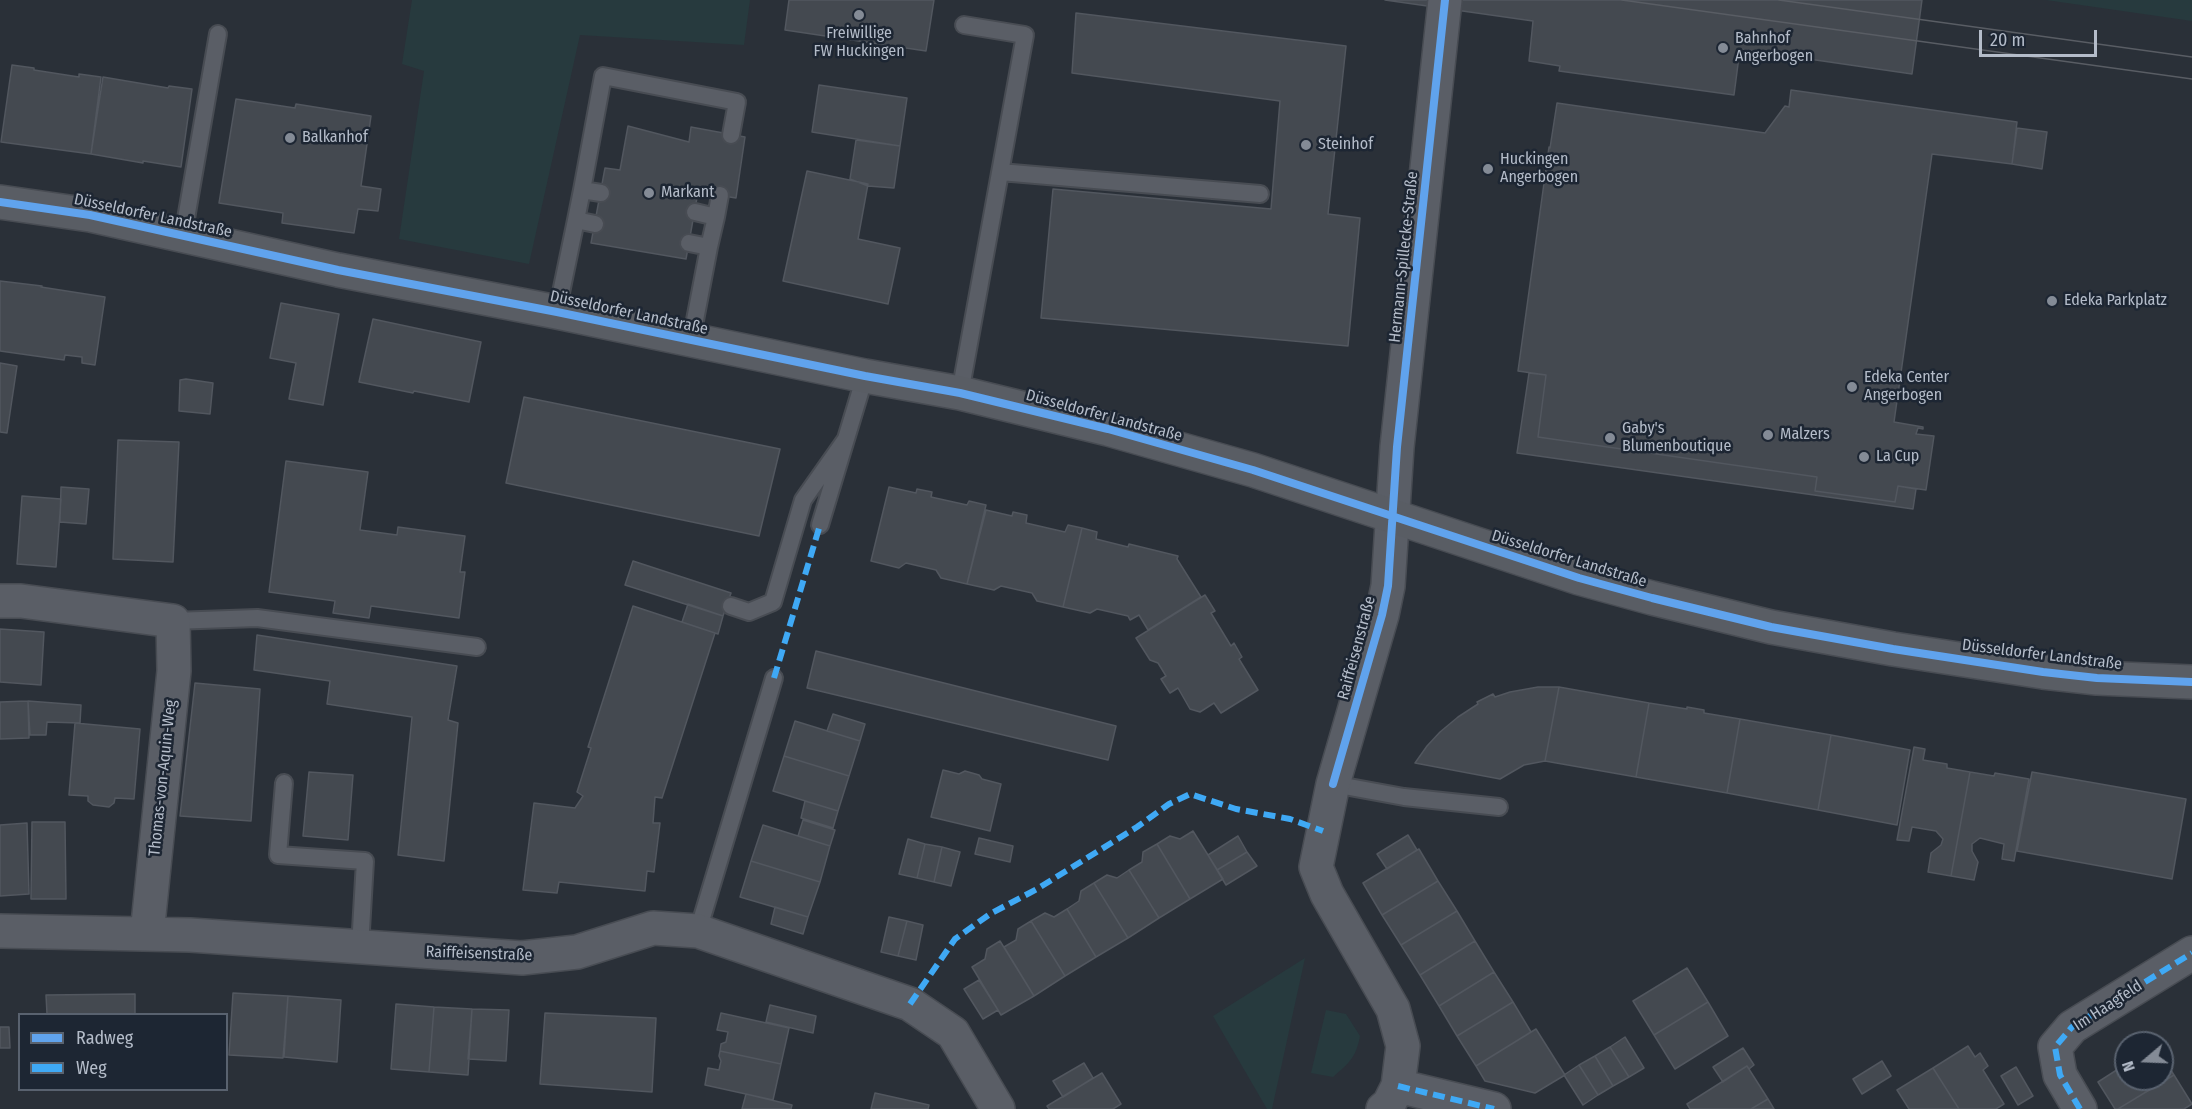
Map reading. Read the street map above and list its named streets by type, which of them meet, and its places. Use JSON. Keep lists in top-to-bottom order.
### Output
{
  "streets": {
    "main road": ["Düsseldorfer Landstraße"],
    "street": [
      "Hermann-Spillecke-Straße",
      "Raiffeisenstraße",
      "Thomas-von-Aquin-Weg",
      "Im Haagfeld"
    ]
  },
  "crossings": [
    ["Düsseldorfer Landstraße", "Hermann-Spillecke-Straße"],
    ["Düsseldorfer Landstraße", "Raiffeisenstraße"],
    ["Hermann-Spillecke-Straße", "Raiffeisenstraße"],
    ["Raiffeisenstraße", "Thomas-von-Aquin-Weg"]
  ],
  "places": [
    "Freiwillige FW Huckingen",
    "Bahnhof Angerbogen",
    "Balkanhof",
    "Steinhof",
    "Huckingen Angerbogen",
    "Markant",
    "Edeka Parkplatz",
    "Edeka Center Angerbogen",
    "Malzers",
    "Gaby's Blumenboutique",
    "La Cup"
  ],
  "legend": ["Radweg", "Weg"],
  "scale_bar": "20 m",
  "north": "left"
}
